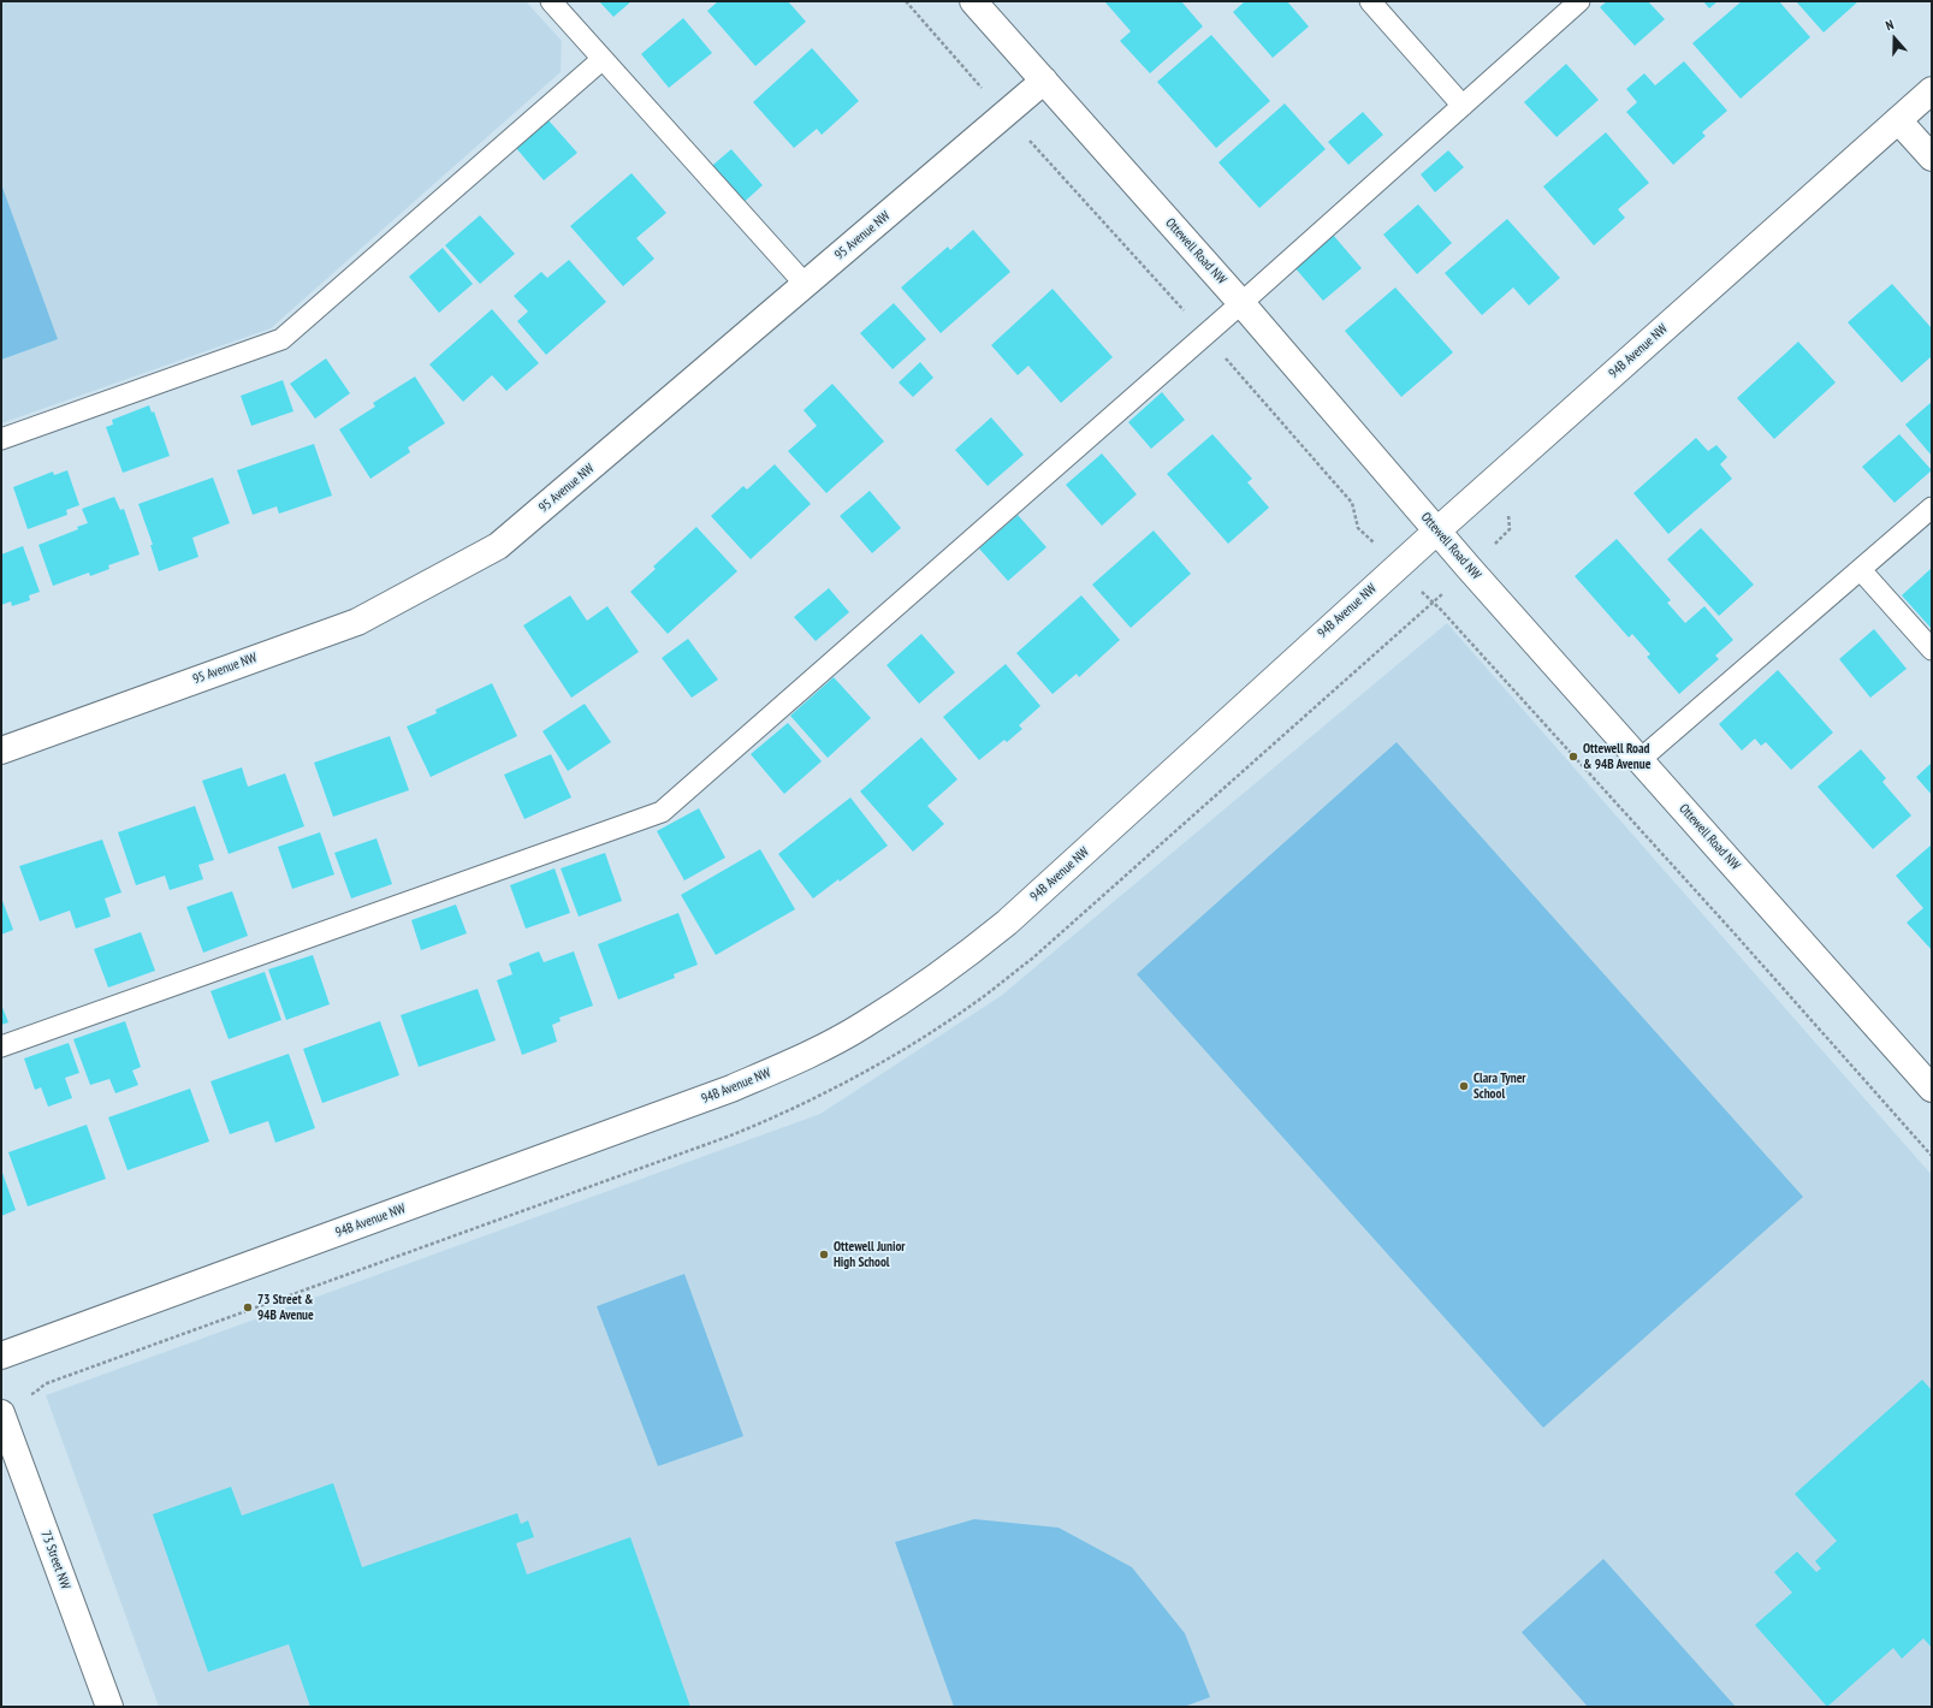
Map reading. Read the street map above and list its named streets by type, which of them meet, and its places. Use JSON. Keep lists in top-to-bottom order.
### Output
{
  "streets": {
    "street": [
      "95 Avenue NW",
      "Ottewell Road NW",
      "94B Avenue NW",
      "73 Street NW"
    ]
  },
  "crossings": [
    ["95 Avenue NW", "Ottewell Road NW"],
    ["Ottewell Road NW", "94B Avenue NW"]
  ],
  "places": [
    "Ottewell Road & 94B Avenue",
    "Clara Tyner School",
    "Ottewell Junior High School",
    "73 Street & 94B Avenue"
  ],
  "north": "top"
}
